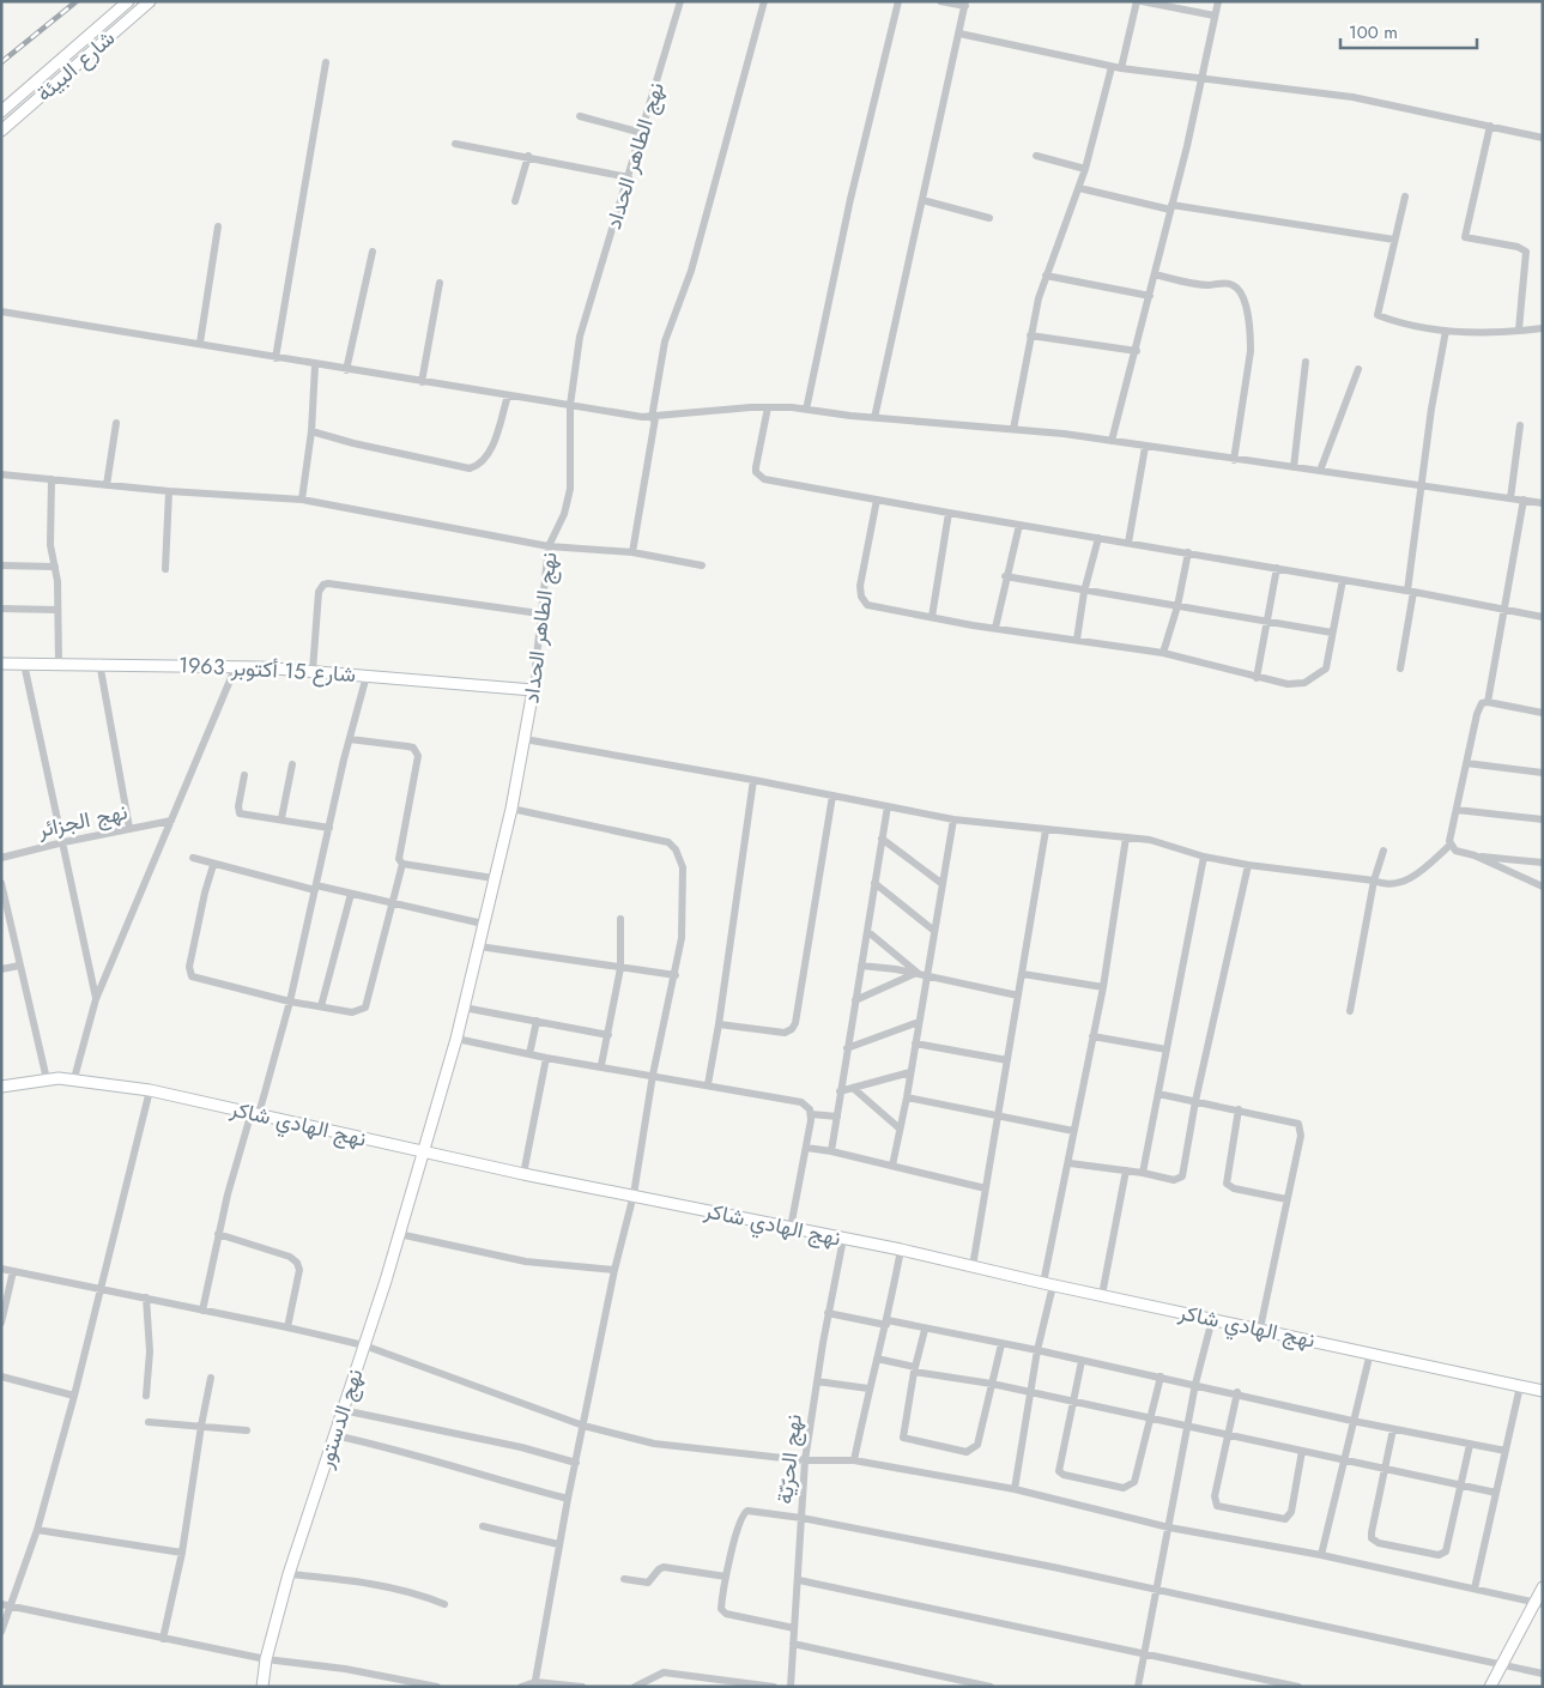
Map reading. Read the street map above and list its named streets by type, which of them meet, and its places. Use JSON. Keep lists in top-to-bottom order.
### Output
{
  "streets": {
    "street": [
      "شارع البيئة",
      "نهج الطاهر الحداد",
      "شارع 15 أكتوبر 1963",
      "نهج الجزائر",
      "نهج الهادي شاكر",
      "نهج الدستور",
      "نهج الحرّيّة"
    ]
  },
  "crossings": [
    ["نهج الطاهر الحداد", "شارع 15 أكتوبر 1963"],
    ["نهج الطاهر الحداد", "نهج الهادي شاكر"],
    ["نهج الطاهر الحداد", "نهج الدستور"],
    ["نهج الهادي شاكر", "نهج الدستور"],
    ["نهج الهادي شاكر", "نهج الحرّيّة"]
  ],
  "scale_bar": "100 m"
}
